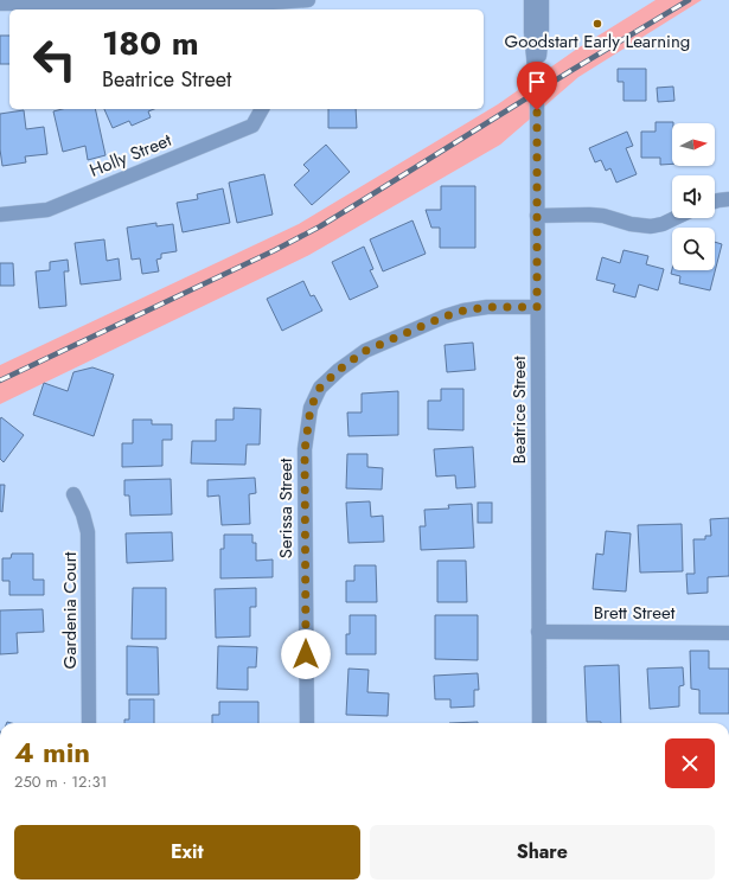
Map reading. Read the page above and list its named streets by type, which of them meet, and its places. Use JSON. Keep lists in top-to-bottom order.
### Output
{
  "streets": {
    "street": [
      "Holly Street",
      "Beatrice Street",
      "Serissa Street",
      "Gardenia Court",
      "Brett Street"
    ]
  },
  "crossings": [
    ["Beatrice Street", "Serissa Street"],
    ["Beatrice Street", "Brett Street"]
  ],
  "places": ["Goodstart Early Learning"],
  "north": "right",
  "page": {
    "turn": ["180 m", "Beatrice Street"],
    "heading": ["4 min", "250 m · 12:31"],
    "buttons": ["Exit", "Share"]
  }
}
